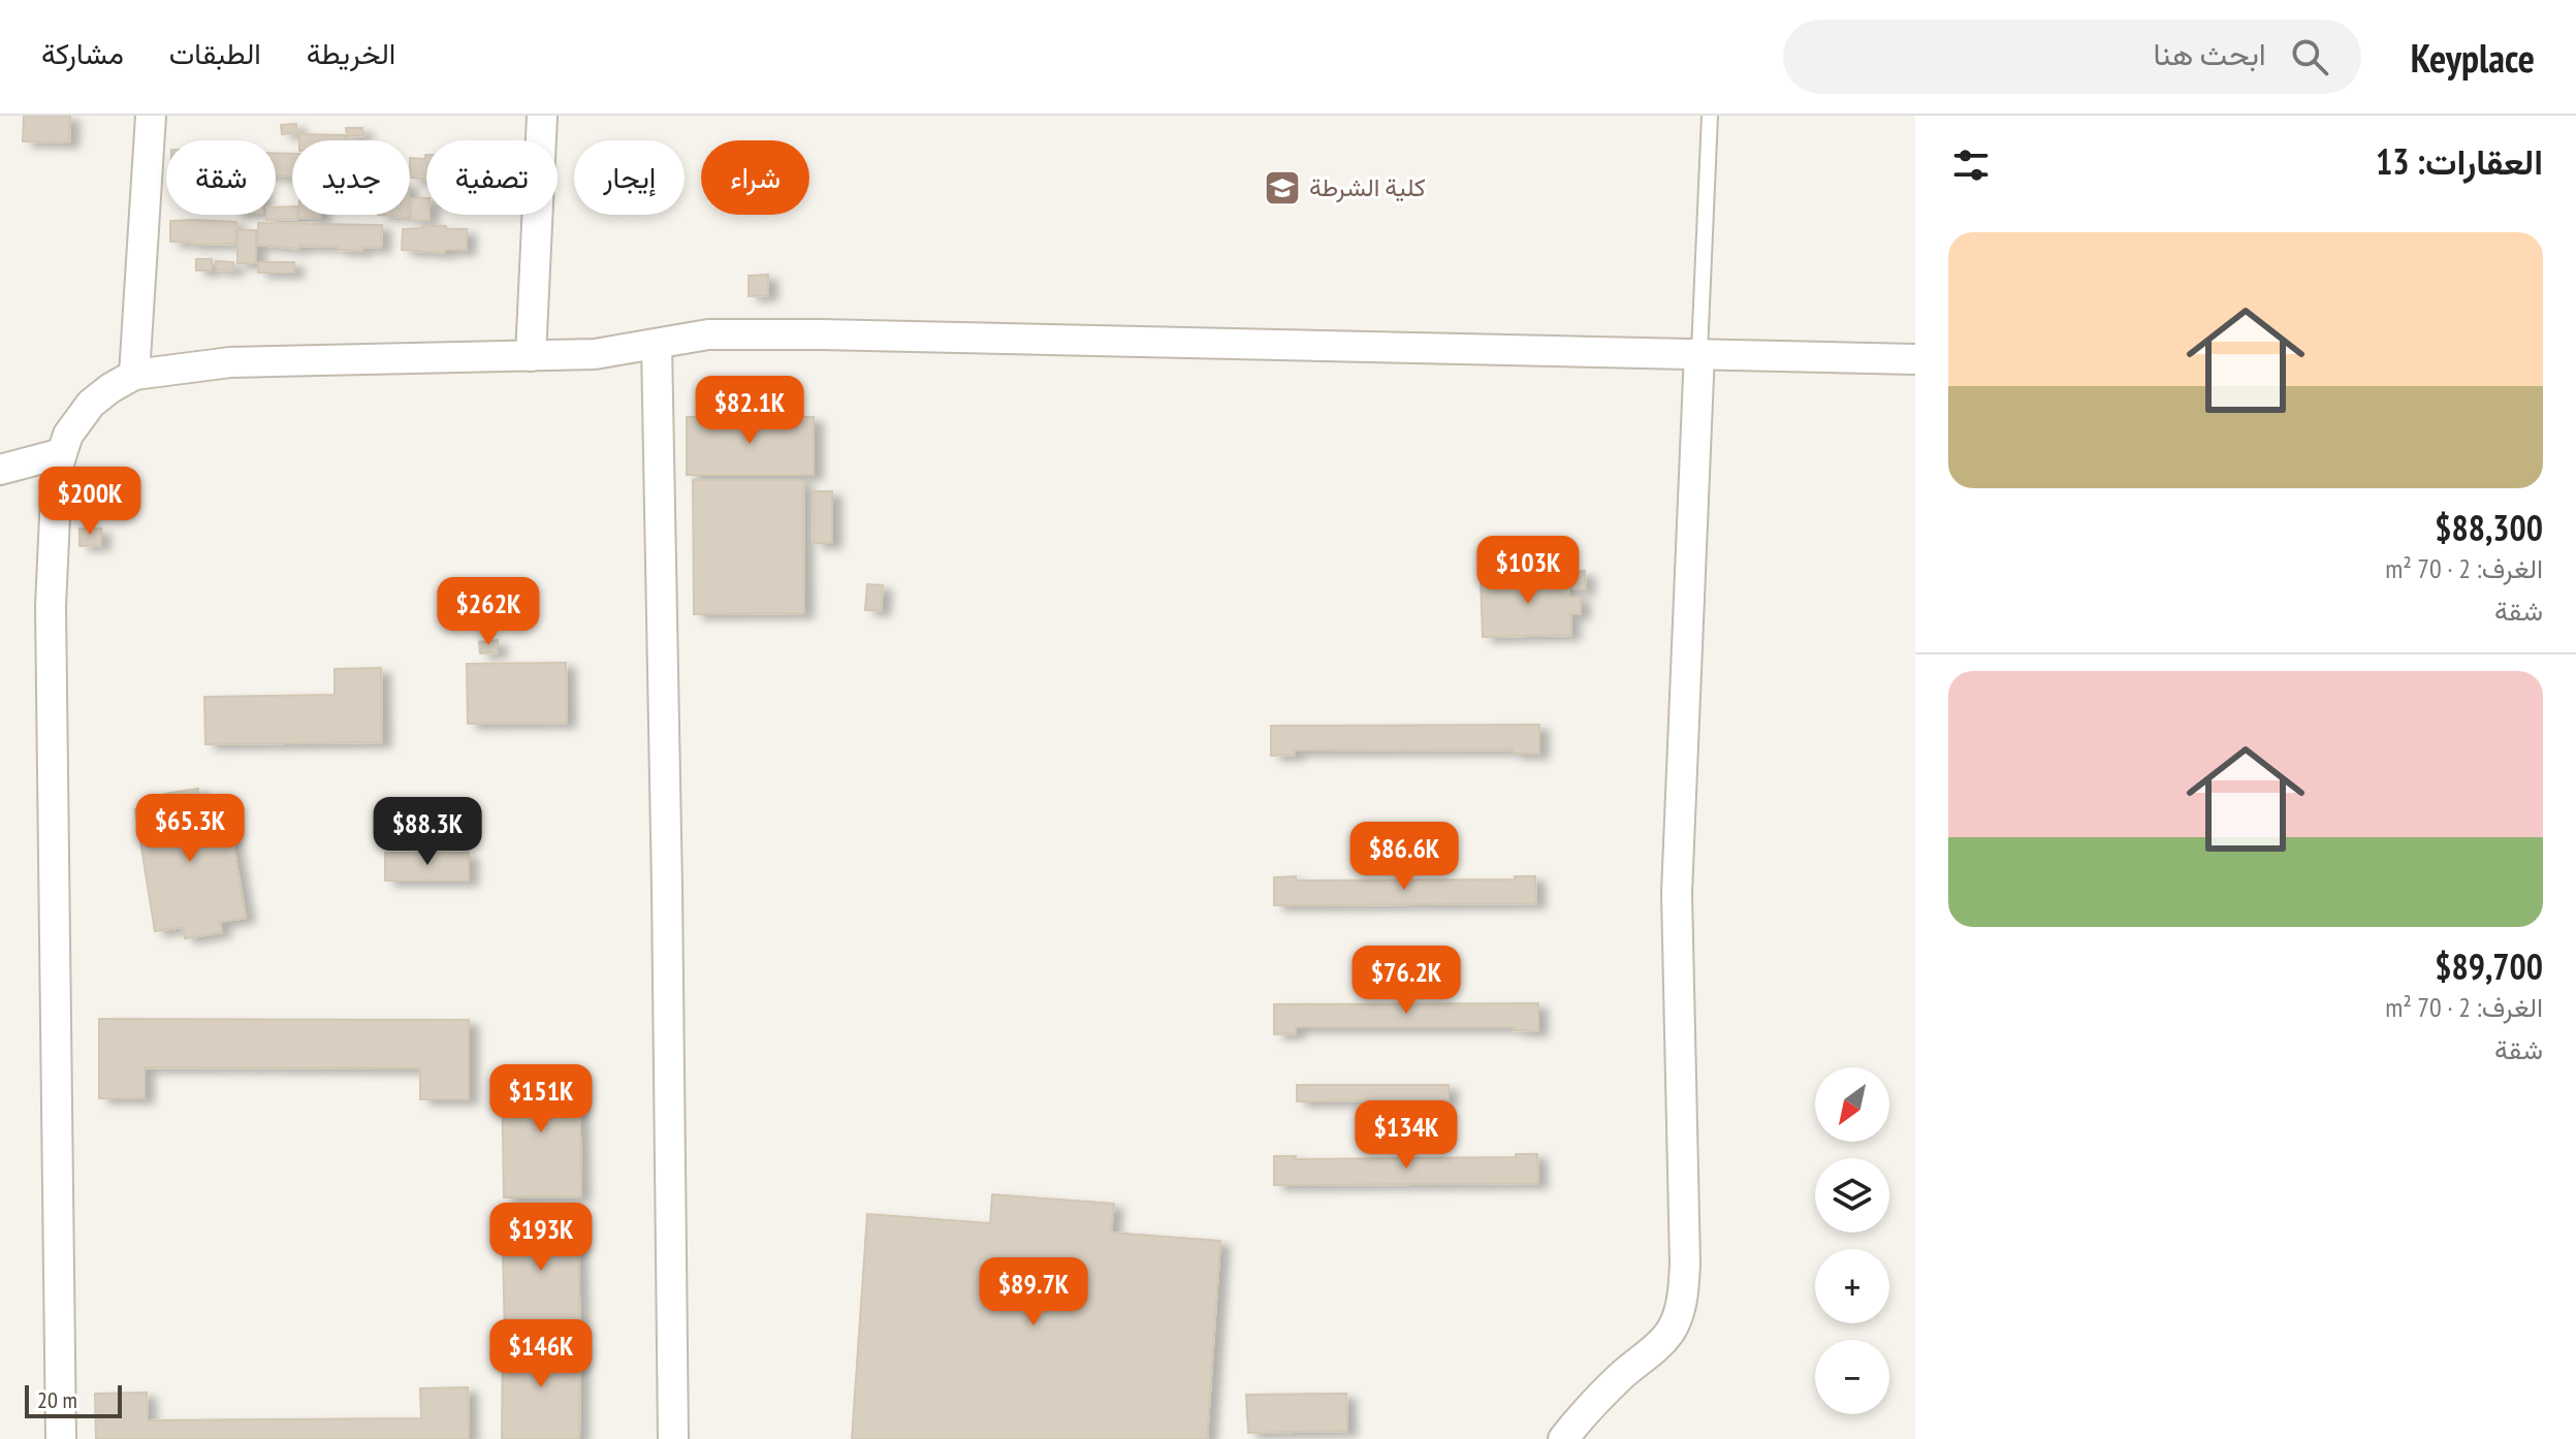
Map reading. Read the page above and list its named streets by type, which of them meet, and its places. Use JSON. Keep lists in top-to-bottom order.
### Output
{
  "places": {
    "school or university": ["كلية الشرطة"]
  },
  "scale_bar": "20 m",
  "north": "bottom left",
  "page": {
    "header": "Keyplace",
    "search": "ابحث هنا",
    "nav": ["الخريطة", "الطبقات", "مشاركة"],
    "heading": "العقارات: 13",
    "chip": [
      "شراء",
      "إيجار",
      "تصفية",
      "جديد",
      "شقة"
    ],
    "list": [
      {
        "name": "$88,300",
        "note": "الغرف: 2 · 70 m² · شقة"
      },
      {
        "name": "$89,700",
        "note": "الغرف: 2 · 70 m² · شقة"
      }
    ],
    "price": [
      "$82.1K",
      "$200K",
      "$103K",
      "$262K",
      "$65.3K",
      "$88.3K",
      "$86.6K",
      "$76.2K",
      "$151K",
      "$134K",
      "$193K",
      "$89.7K",
      "$146K"
    ],
    "map_buttons": ["+", "−"],
    "scale": "20 m"
  }
}
